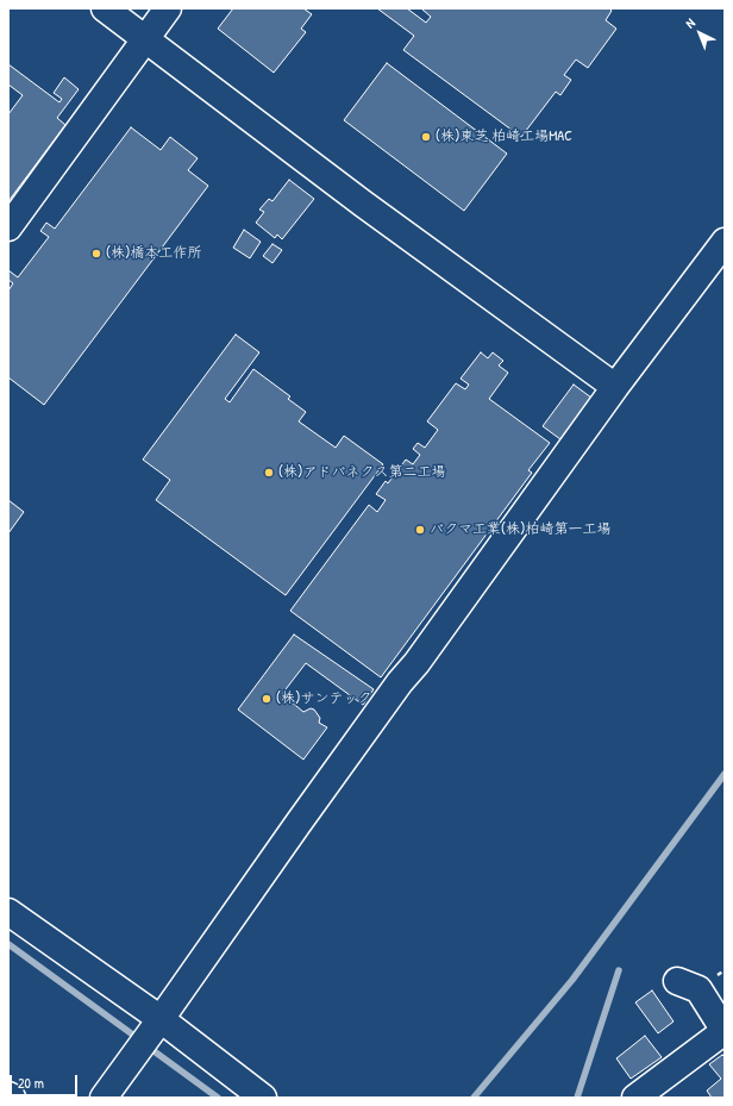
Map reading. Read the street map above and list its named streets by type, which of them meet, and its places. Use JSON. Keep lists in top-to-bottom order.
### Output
{
  "places": [
    "(株)東芝 柏崎工場MAC",
    "(株)橋本工作所",
    "(株)アドバネクス第二工場",
    "バクマ工業(株)柏崎第一工場",
    "(株)サンテック"
  ],
  "scale_bar": "20 m",
  "north": "top left"
}
